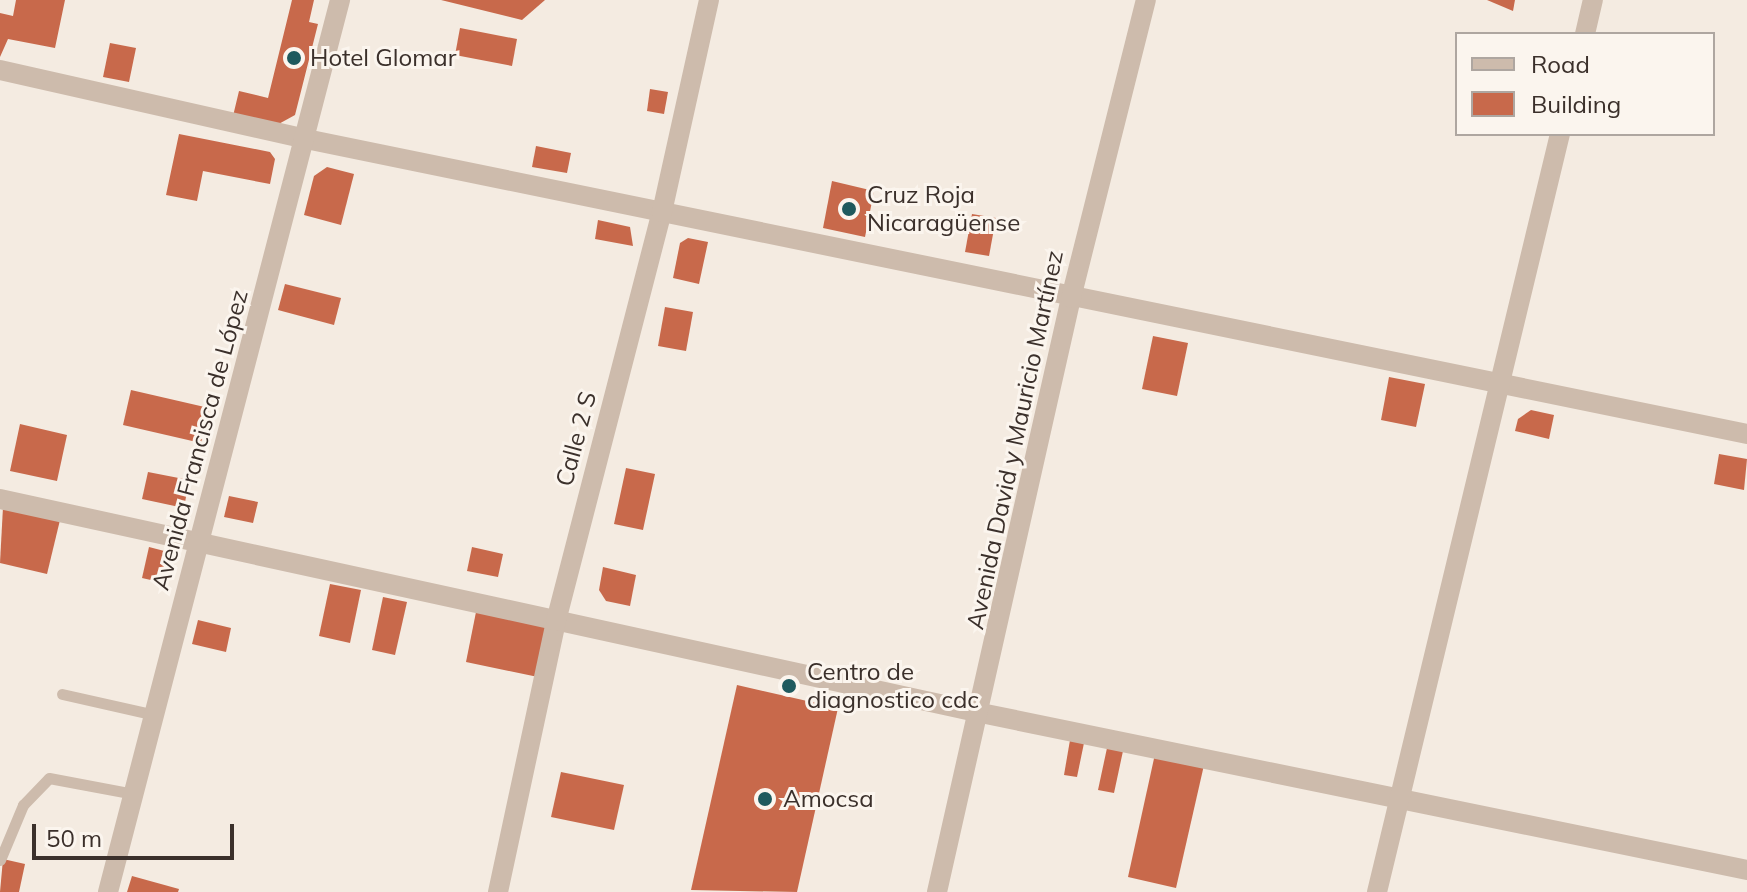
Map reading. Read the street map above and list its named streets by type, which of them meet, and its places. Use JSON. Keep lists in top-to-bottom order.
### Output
{
  "streets": {
    "street": ["Calle 2 S", "Avenida Francisca de López", "Avenida David y Mauricio Martínez"]
  },
  "places": [
    "Hotel Glomar",
    "Cruz Roja Nicaragüense",
    "Centro de diagnostico cdc",
    "Amocsa"
  ],
  "legend": ["Road", "Building"],
  "scale_bar": "50 m"
}
